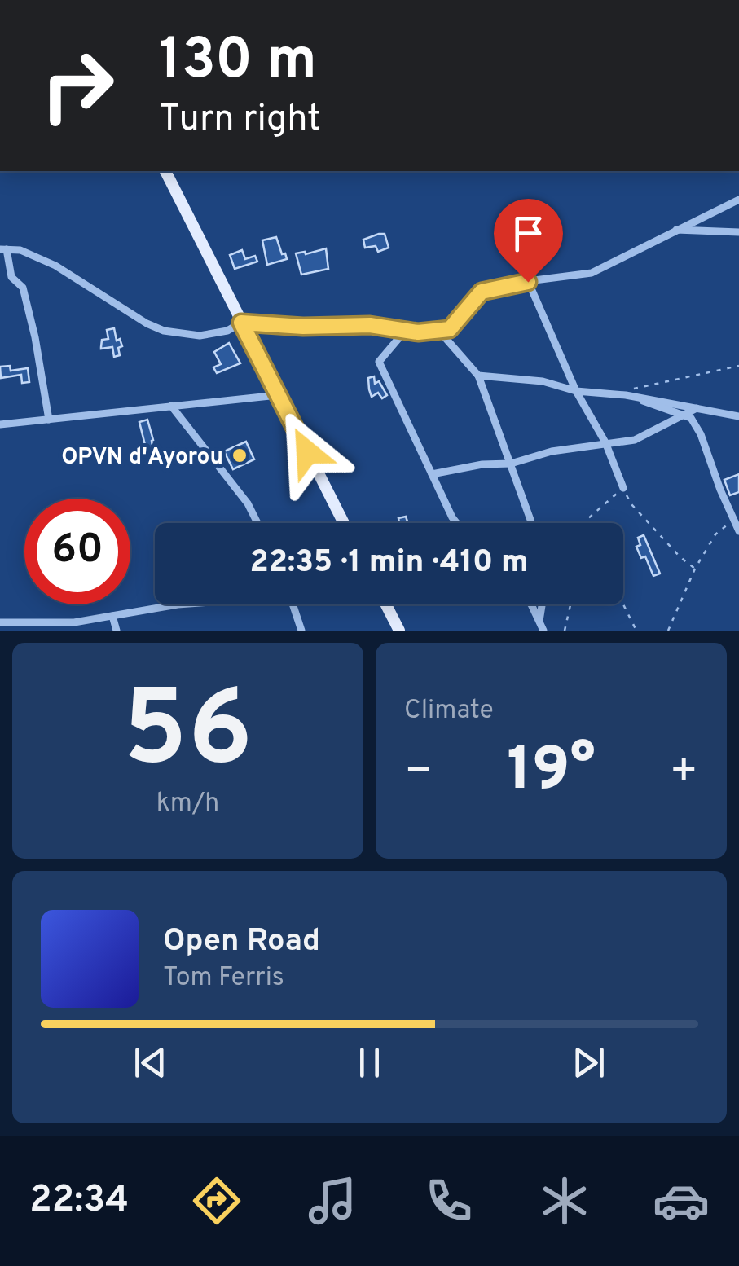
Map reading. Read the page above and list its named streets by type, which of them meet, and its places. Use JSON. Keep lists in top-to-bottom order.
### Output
{
  "places": ["OPVN d'Ayorou"],
  "page": {
    "turn": ["130 m", "Turn right"],
    "limit": "60",
    "trip": "22:35 · 1 min · 410 m",
    "tile": [
      ["56", "km/h"],
      "Climate"
    ],
    "heat": ["−", "19°", "+"],
    "song": ["Open Road", "Tom Ferris"],
    "tabs": "22:34"
  }
}
